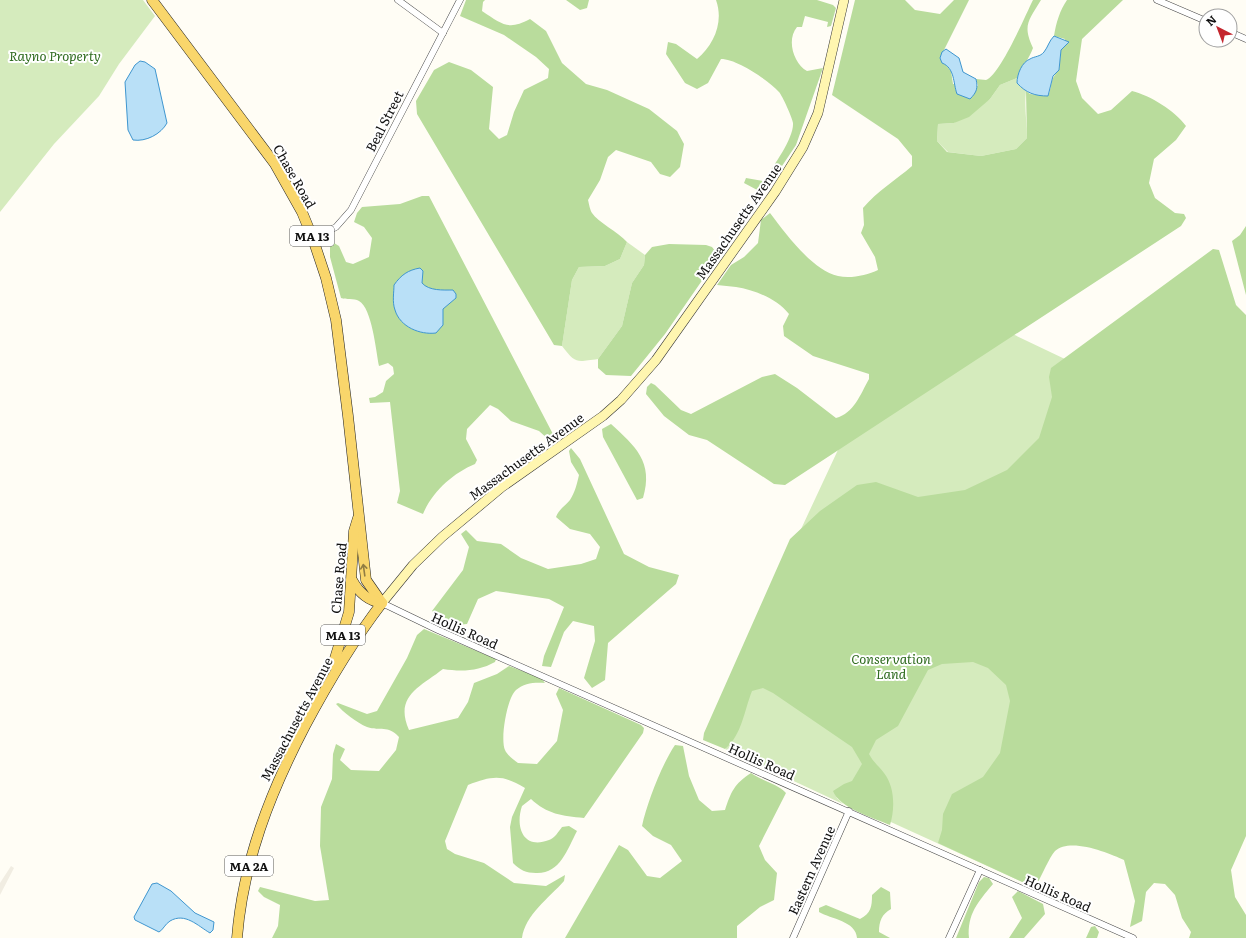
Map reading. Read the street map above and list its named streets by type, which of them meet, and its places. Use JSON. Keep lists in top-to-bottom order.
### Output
{
  "streets": {
    "main road": [
      "Chase Road",
      "Massachusetts Avenue",
      "MA 13",
      "MA 2A"
    ],
    "street": ["Beal Street", "Hollis Road", "Eastern Avenue"]
  },
  "crossings": [
    ["Beal Street", "Chase Road"],
    ["Chase Road", "Massachusetts Avenue"],
    ["Chase Road", "Hollis Road"],
    ["Massachusetts Avenue", "Hollis Road"],
    ["Hollis Road", "Eastern Avenue"]
  ],
  "parks": ["Rayno Property", "Conservation Land"],
  "north": "top left"
}
